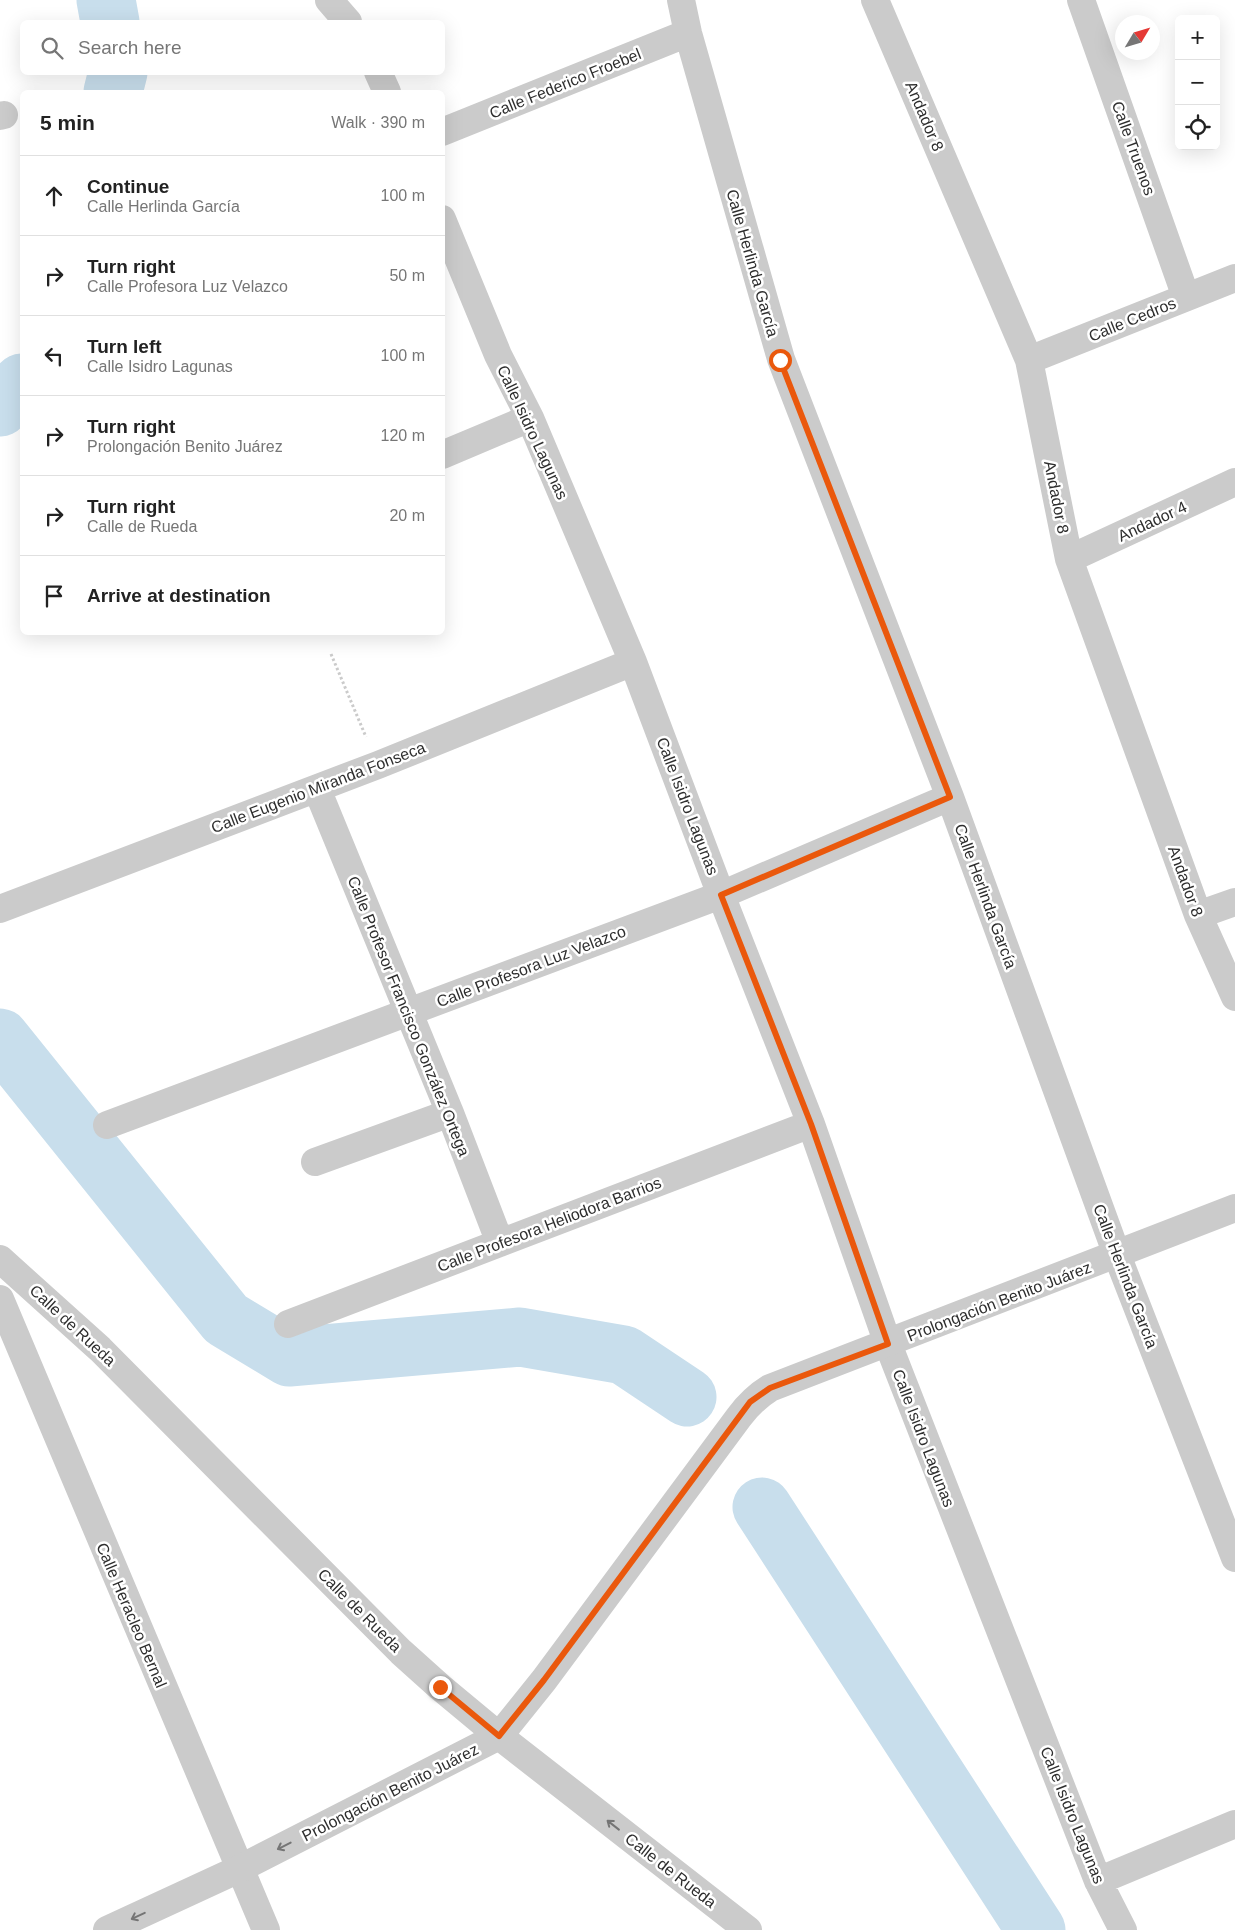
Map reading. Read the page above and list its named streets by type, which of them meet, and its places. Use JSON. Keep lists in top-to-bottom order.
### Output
{
  "streets": {
    "street": [
      "Calle Federico Froebel",
      "Andador 8",
      "Calle Truenos",
      "Calle Herlinda García",
      "Calle Cedros",
      "Calle Isidro Lagunas",
      "Andador 4",
      "Calle Eugenio Miranda Fonseca",
      "Calle Profesora Luz Velazco",
      "Calle Profesor Francisco González Ortega",
      "Calle Profesora Heliodora Barrios",
      "Prolongación Benito Juárez",
      "Calle de Rueda",
      "Calle Heracleo Bernal"
    ]
  },
  "crossings": [
    ["Calle Federico Froebel", "Calle Herlinda García"],
    ["Andador 8", "Calle Cedros"],
    ["Andador 8", "Andador 4"],
    ["Calle Truenos", "Calle Cedros"],
    ["Calle Herlinda García", "Calle Profesora Luz Velazco"],
    ["Calle Herlinda García", "Prolongación Benito Juárez"],
    ["Calle Isidro Lagunas", "Calle Eugenio Miranda Fonseca"],
    ["Calle Isidro Lagunas", "Calle Profesora Luz Velazco"],
    ["Calle Isidro Lagunas", "Calle Profesora Heliodora Barrios"],
    ["Calle Isidro Lagunas", "Prolongación Benito Juárez"],
    ["Calle Eugenio Miranda Fonseca", "Calle Profesor Francisco González Ortega"],
    ["Calle Profesora Luz Velazco", "Calle Profesor Francisco González Ortega"],
    ["Calle Profesor Francisco González Ortega", "Calle Profesora Heliodora Barrios"],
    ["Prolongación Benito Juárez", "Calle de Rueda"],
    ["Prolongación Benito Juárez", "Calle Heracleo Bernal"]
  ],
  "north": "top right",
  "page": {
    "map_buttons": ["+", "−"],
    "search": "Search here",
    "heading": ["5 min", "Walk · 390 m"],
    "list": [
      ["Continue", "Calle Herlinda García", "100 m"],
      ["Turn right", "Calle Profesora Luz Velazco", "50 m"],
      ["Turn left", "Calle Isidro Lagunas", "100 m"],
      ["Turn right", "Prolongación Benito Juárez", "120 m"],
      ["Turn right", "Calle de Rueda", "20 m"],
      "Arrive at destination"
    ]
  }
}
